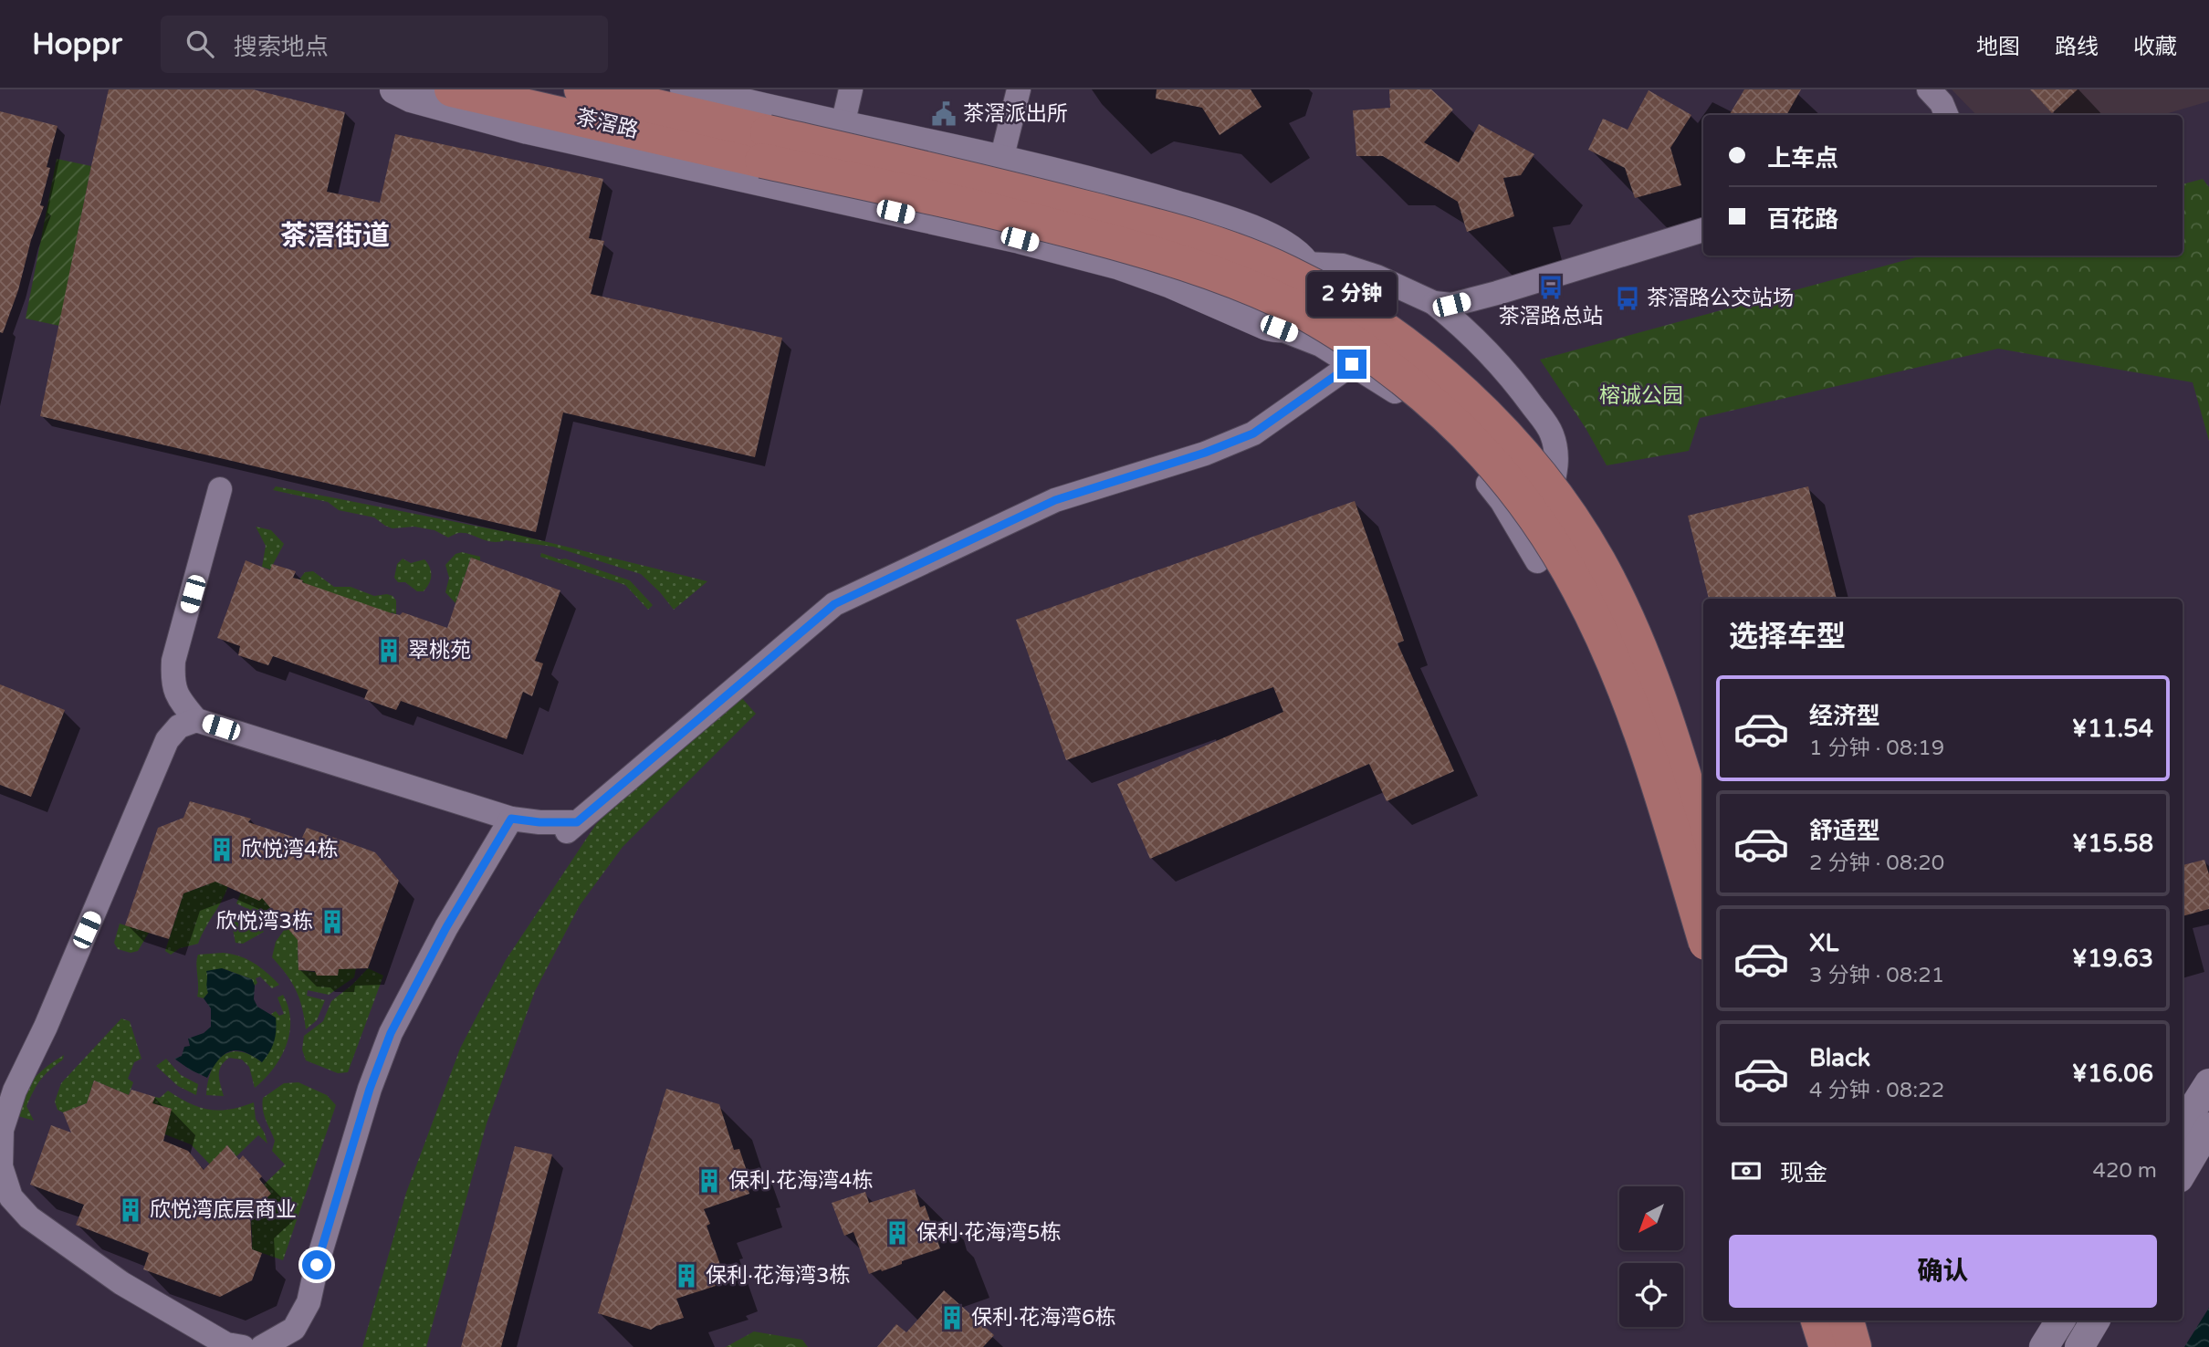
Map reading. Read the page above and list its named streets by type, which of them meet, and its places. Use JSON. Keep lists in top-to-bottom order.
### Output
{
  "streets": {
    "main road": ["茶滘路"]
  },
  "districts": ["茶滘街道"],
  "parks": ["榕诚公园"],
  "places": {
    "public building": ["茶滘派出所"],
    "bus stop": ["茶滘路总站", "茶滘路公交站场"],
    "building": [
      "翠桃苑",
      "欣悦湾4栋",
      "欣悦湾3栋",
      "保利·花海湾4栋",
      "欣悦湾底层商业",
      "保利·花海湾5栋",
      "保利·花海湾3栋",
      "保利·花海湾6栋"
    ]
  },
  "north": "bottom left",
  "page": {
    "header": "Hoppr",
    "search": "搜索地点",
    "nav": ["地图", "路线", "收藏"],
    "banner": ["上车点", "百花路"],
    "bubble": "2 分钟",
    "heading": "选择车型",
    "list": [
      {
        "name": "经济型",
        "note": "1 分钟 · 08:19",
        "value": "¥11.54"
      },
      {
        "name": "舒适型",
        "note": "2 分钟 · 08:20",
        "value": "¥15.58"
      },
      {
        "name": "XL",
        "note": "3 分钟 · 08:21",
        "value": "¥19.63"
      },
      {
        "name": "Black",
        "note": "4 分钟 · 08:22",
        "value": "¥16.06"
      }
    ],
    "pay": ["现金", "420 m"],
    "buttons": "确认"
  }
}
